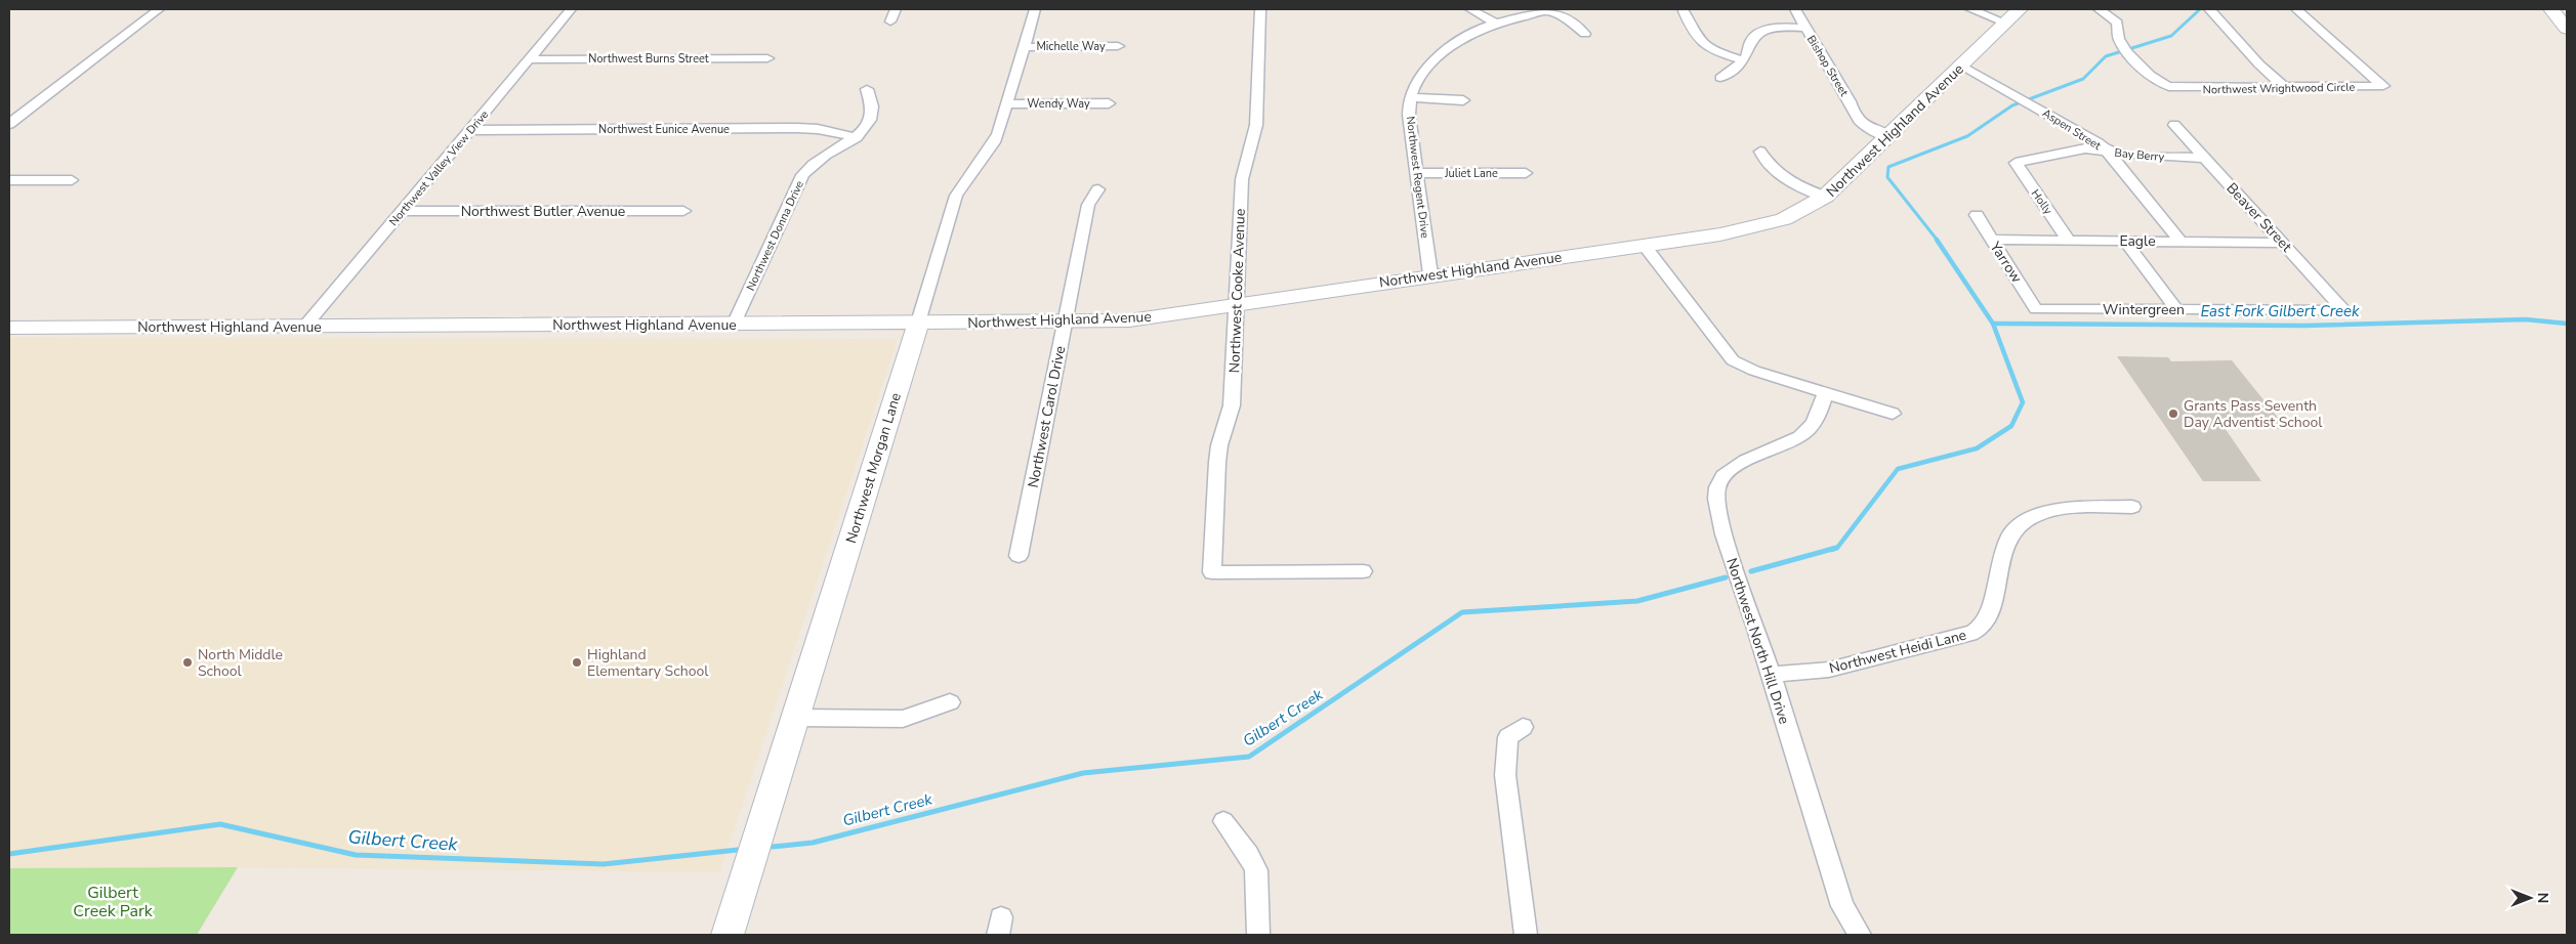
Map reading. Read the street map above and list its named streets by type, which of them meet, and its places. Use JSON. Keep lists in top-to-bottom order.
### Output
{
  "streets": {
    "main road": ["Northwest Highland Avenue", "Northwest Morgan Lane"],
    "street": [
      "Michelle Way",
      "Northwest Burns Street",
      "Bishop Street",
      "Northwest Wrightwood Circle",
      "Wendy Way",
      "Northwest Eunice Avenue",
      "Aspen Street",
      "Bay Berry",
      "Northwest Valley View Drive",
      "Juliet Lane",
      "Northwest Regent Drive",
      "Holly",
      "Northwest Butler Avenue",
      "Beaver Street",
      "Northwest Donna Drive",
      "Eagle",
      "Yarrow",
      "Northwest Cooke Avenue",
      "Wintergreen",
      "Northwest Carol Drive",
      "Northwest North Hill Drive",
      "Northwest Heidi Lane"
    ]
  },
  "crossings": [
    ["Michelle Way", "Northwest Morgan Lane"],
    ["Northwest Burns Street", "Northwest Valley View Drive"],
    ["Bishop Street", "Northwest Highland Avenue"],
    ["Wendy Way", "Northwest Morgan Lane"],
    ["Northwest Eunice Avenue", "Northwest Valley View Drive"],
    ["Northwest Eunice Avenue", "Northwest Donna Drive"],
    ["Aspen Street", "Northwest Highland Avenue"],
    ["Aspen Street", "Bay Berry"],
    ["Aspen Street", "Eagle"],
    ["Northwest Highland Avenue", "Northwest Valley View Drive"],
    ["Northwest Highland Avenue", "Northwest Regent Drive"],
    ["Northwest Highland Avenue", "Northwest Donna Drive"],
    ["Northwest Highland Avenue", "Northwest Cooke Avenue"],
    ["Northwest Highland Avenue", "Northwest Carol Drive"],
    ["Northwest Highland Avenue", "Northwest Morgan Lane"],
    ["Bay Berry", "Holly"],
    ["Bay Berry", "Beaver Street"],
    ["Northwest Valley View Drive", "Northwest Butler Avenue"],
    ["Juliet Lane", "Northwest Regent Drive"],
    ["Holly", "Eagle"],
    ["Beaver Street", "Eagle"],
    ["Beaver Street", "Wintergreen"],
    ["Eagle", "Yarrow"],
    ["Yarrow", "Wintergreen"],
    ["Northwest North Hill Drive", "Northwest Heidi Lane"]
  ],
  "water": ["East Fork Gilbert Creek", "Gilbert Creek"],
  "parks": ["Gilbert Creek Park"],
  "places": ["Grants Pass Seventh Day Adventist School", "North Middle School", "Highland Elementary School"],
  "north": "right"
}
